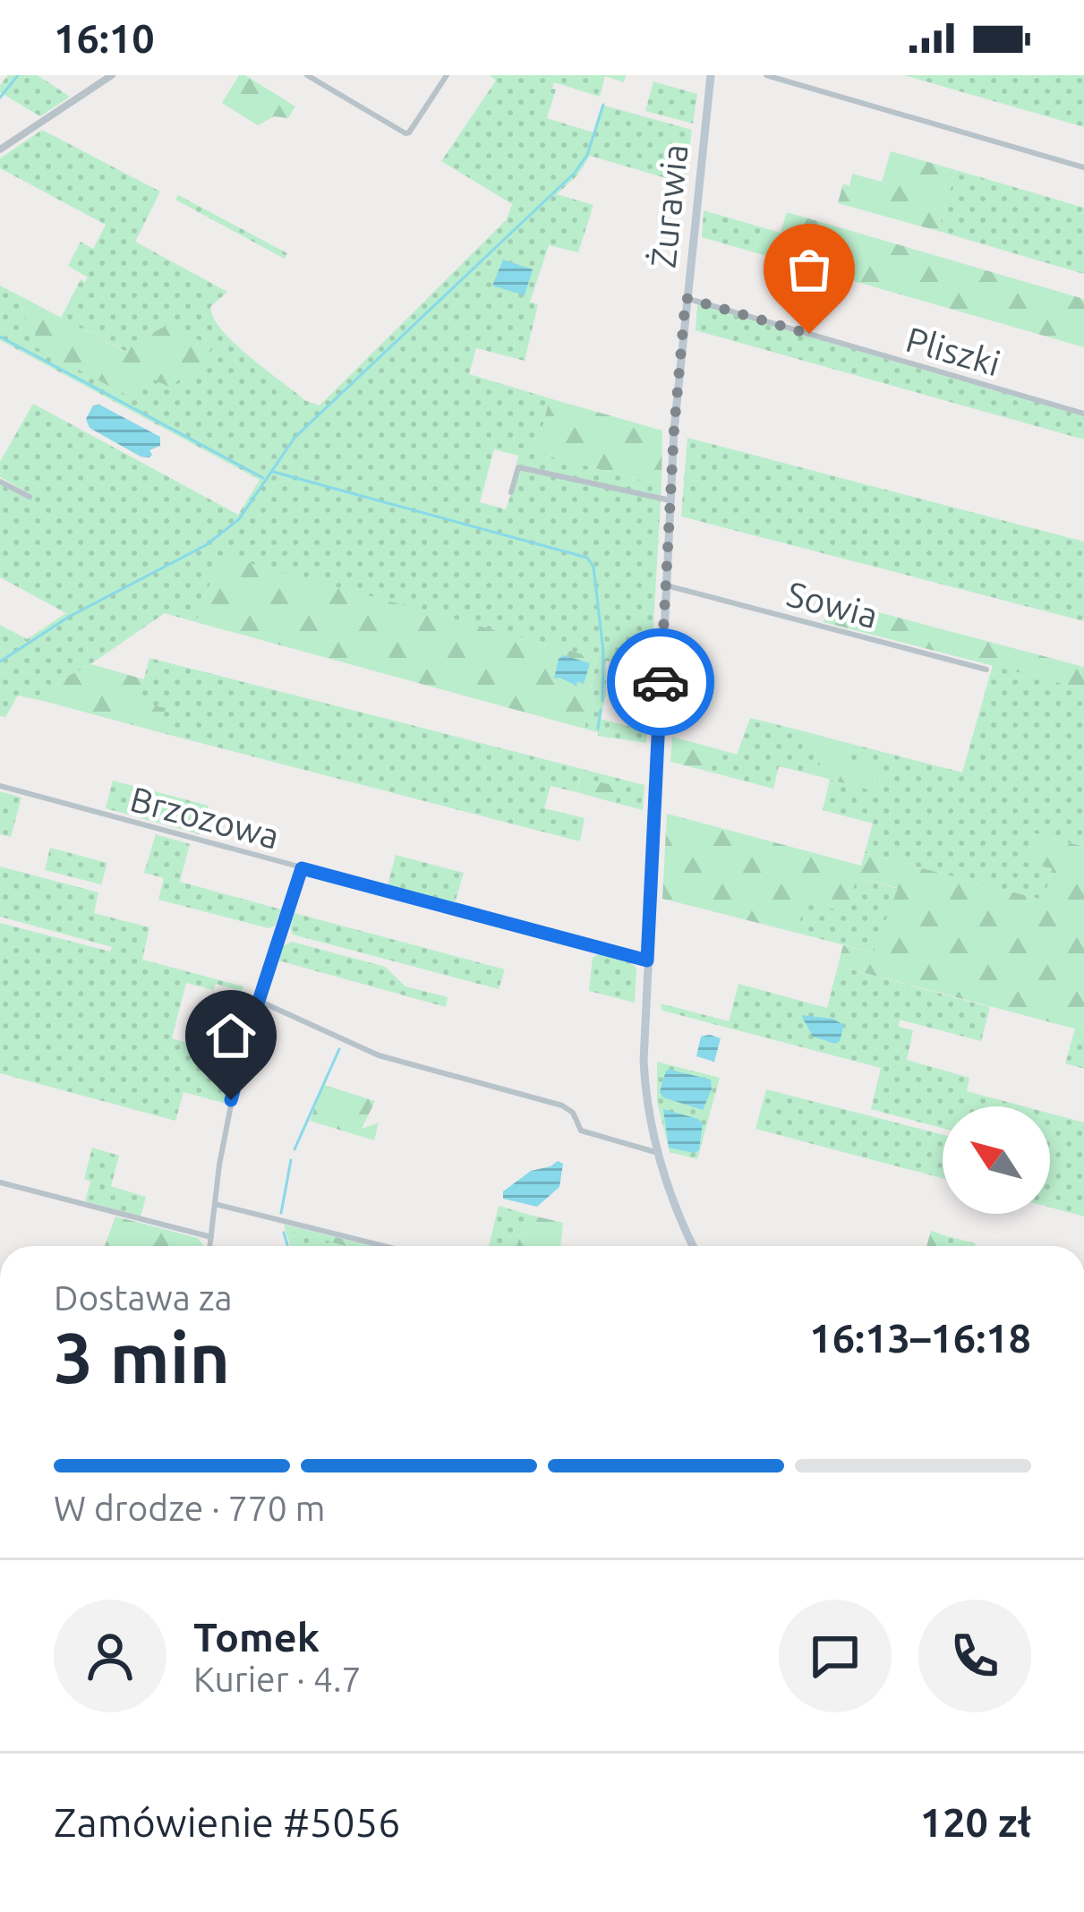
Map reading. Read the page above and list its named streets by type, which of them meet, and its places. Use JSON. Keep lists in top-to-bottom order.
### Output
{
  "streets": {
    "main road": ["Żurawia"],
    "street": ["Pliszki", "Sowia", "Brzozowa"]
  },
  "crossings": [
    ["Żurawia", "Pliszki"],
    ["Żurawia", "Sowia"],
    ["Żurawia", "Brzozowa"]
  ],
  "north": "top left",
  "page": {
    "status": "16:10",
    "heading": ["3 min", "Dostawa za", "16:13–16:18"],
    "panel": [
      "Tomek",
      "Kurier · 4.7",
      "Zamówienie #5056",
      "120 zł"
    ],
    "bar": "W drodze · 770 m"
  }
}
